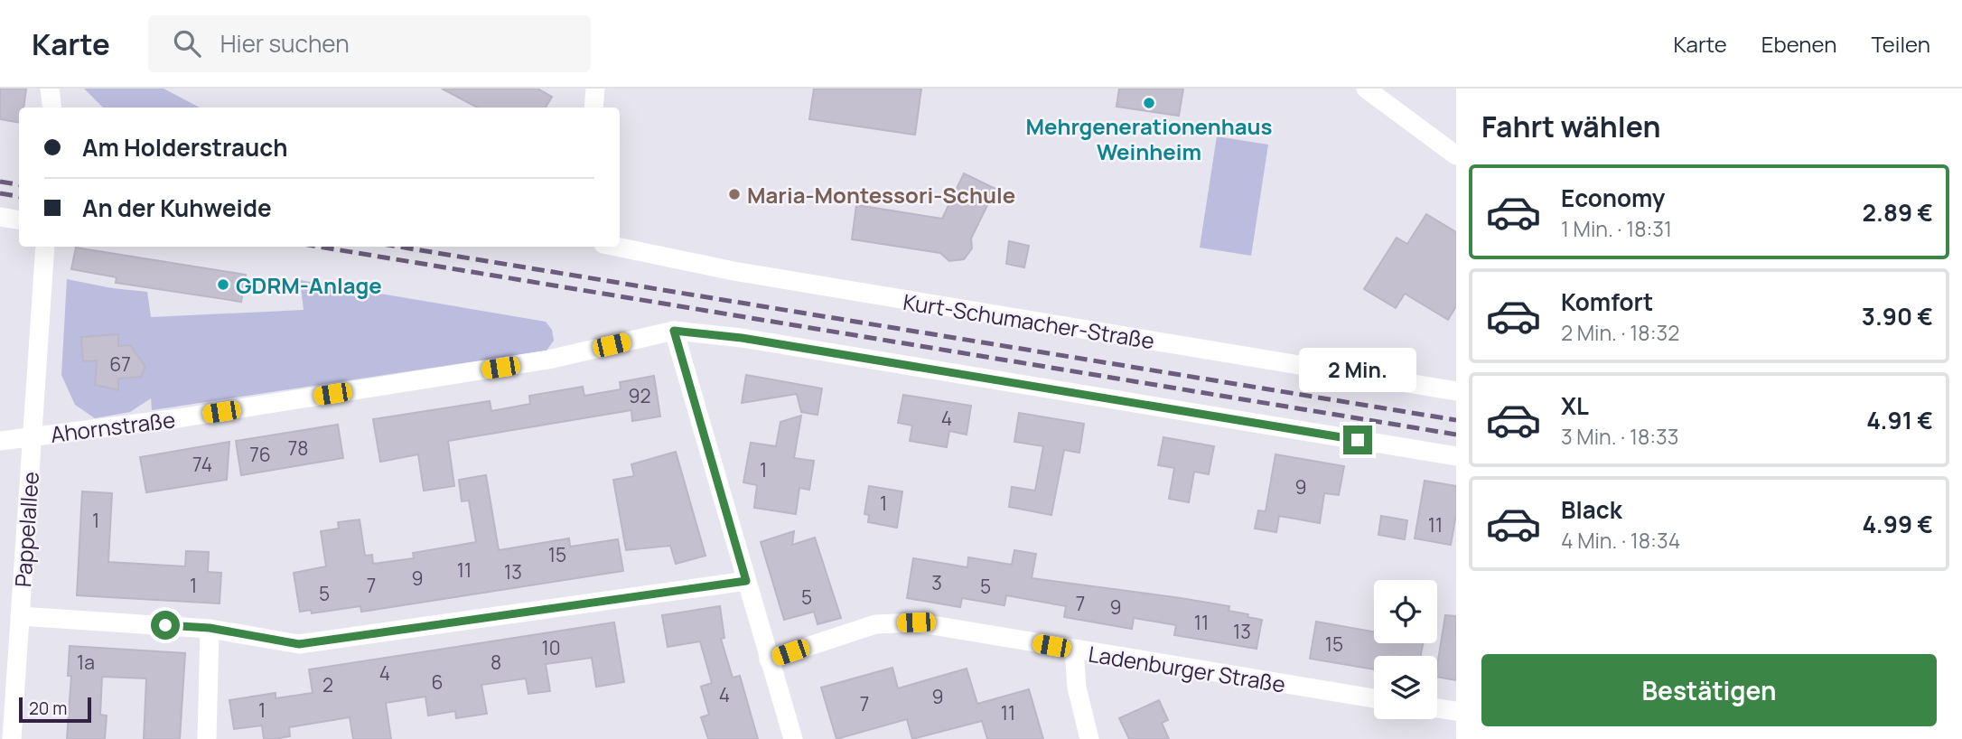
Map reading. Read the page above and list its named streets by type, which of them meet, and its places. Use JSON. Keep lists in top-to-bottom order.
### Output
{
  "streets": {
    "street": [
      "Kurt-Schumacher-Straße",
      "Ahornstraße",
      "Pappelallee",
      "Ladenburger Straße"
    ]
  },
  "crossings": [
    ["Ahornstraße", "Pappelallee"]
  ],
  "places": ["Mehrgenerationenhaus Weinheim", "Maria-Montessori-Schule", "GDRM-Anlage"],
  "house_numbers": [
    "67",
    "92",
    "4",
    "78",
    "76",
    "74",
    "1",
    "9",
    "1",
    "1",
    "11",
    "15",
    "11",
    "13",
    "9",
    "3",
    "1",
    "7",
    "5",
    "5",
    "5",
    "7",
    "9",
    "11",
    "13",
    "15",
    "10",
    "1a",
    "8",
    "4",
    "6",
    "2",
    "4",
    "9",
    "7",
    "1",
    "11"
  ],
  "scale_bar": "20 m",
  "page": {
    "header": "Karte",
    "search": "Hier suchen",
    "nav": ["Karte", "Ebenen", "Teilen"],
    "heading": "Fahrt wählen",
    "banner": ["Am Holderstrauch", "An der Kuhweide"],
    "list": [
      {
        "name": "Economy",
        "note": "1 Min. · 18:31",
        "value": "2.89 €"
      },
      {
        "name": "Komfort",
        "note": "2 Min. · 18:32",
        "value": "3.90 €"
      },
      {
        "name": "XL",
        "note": "3 Min. · 18:33",
        "value": "4.91 €"
      },
      {
        "name": "Black",
        "note": "4 Min. · 18:34",
        "value": "4.99 €"
      }
    ],
    "bubble": "2 Min.",
    "buttons": "Bestätigen",
    "scale": "20 m"
  }
}
